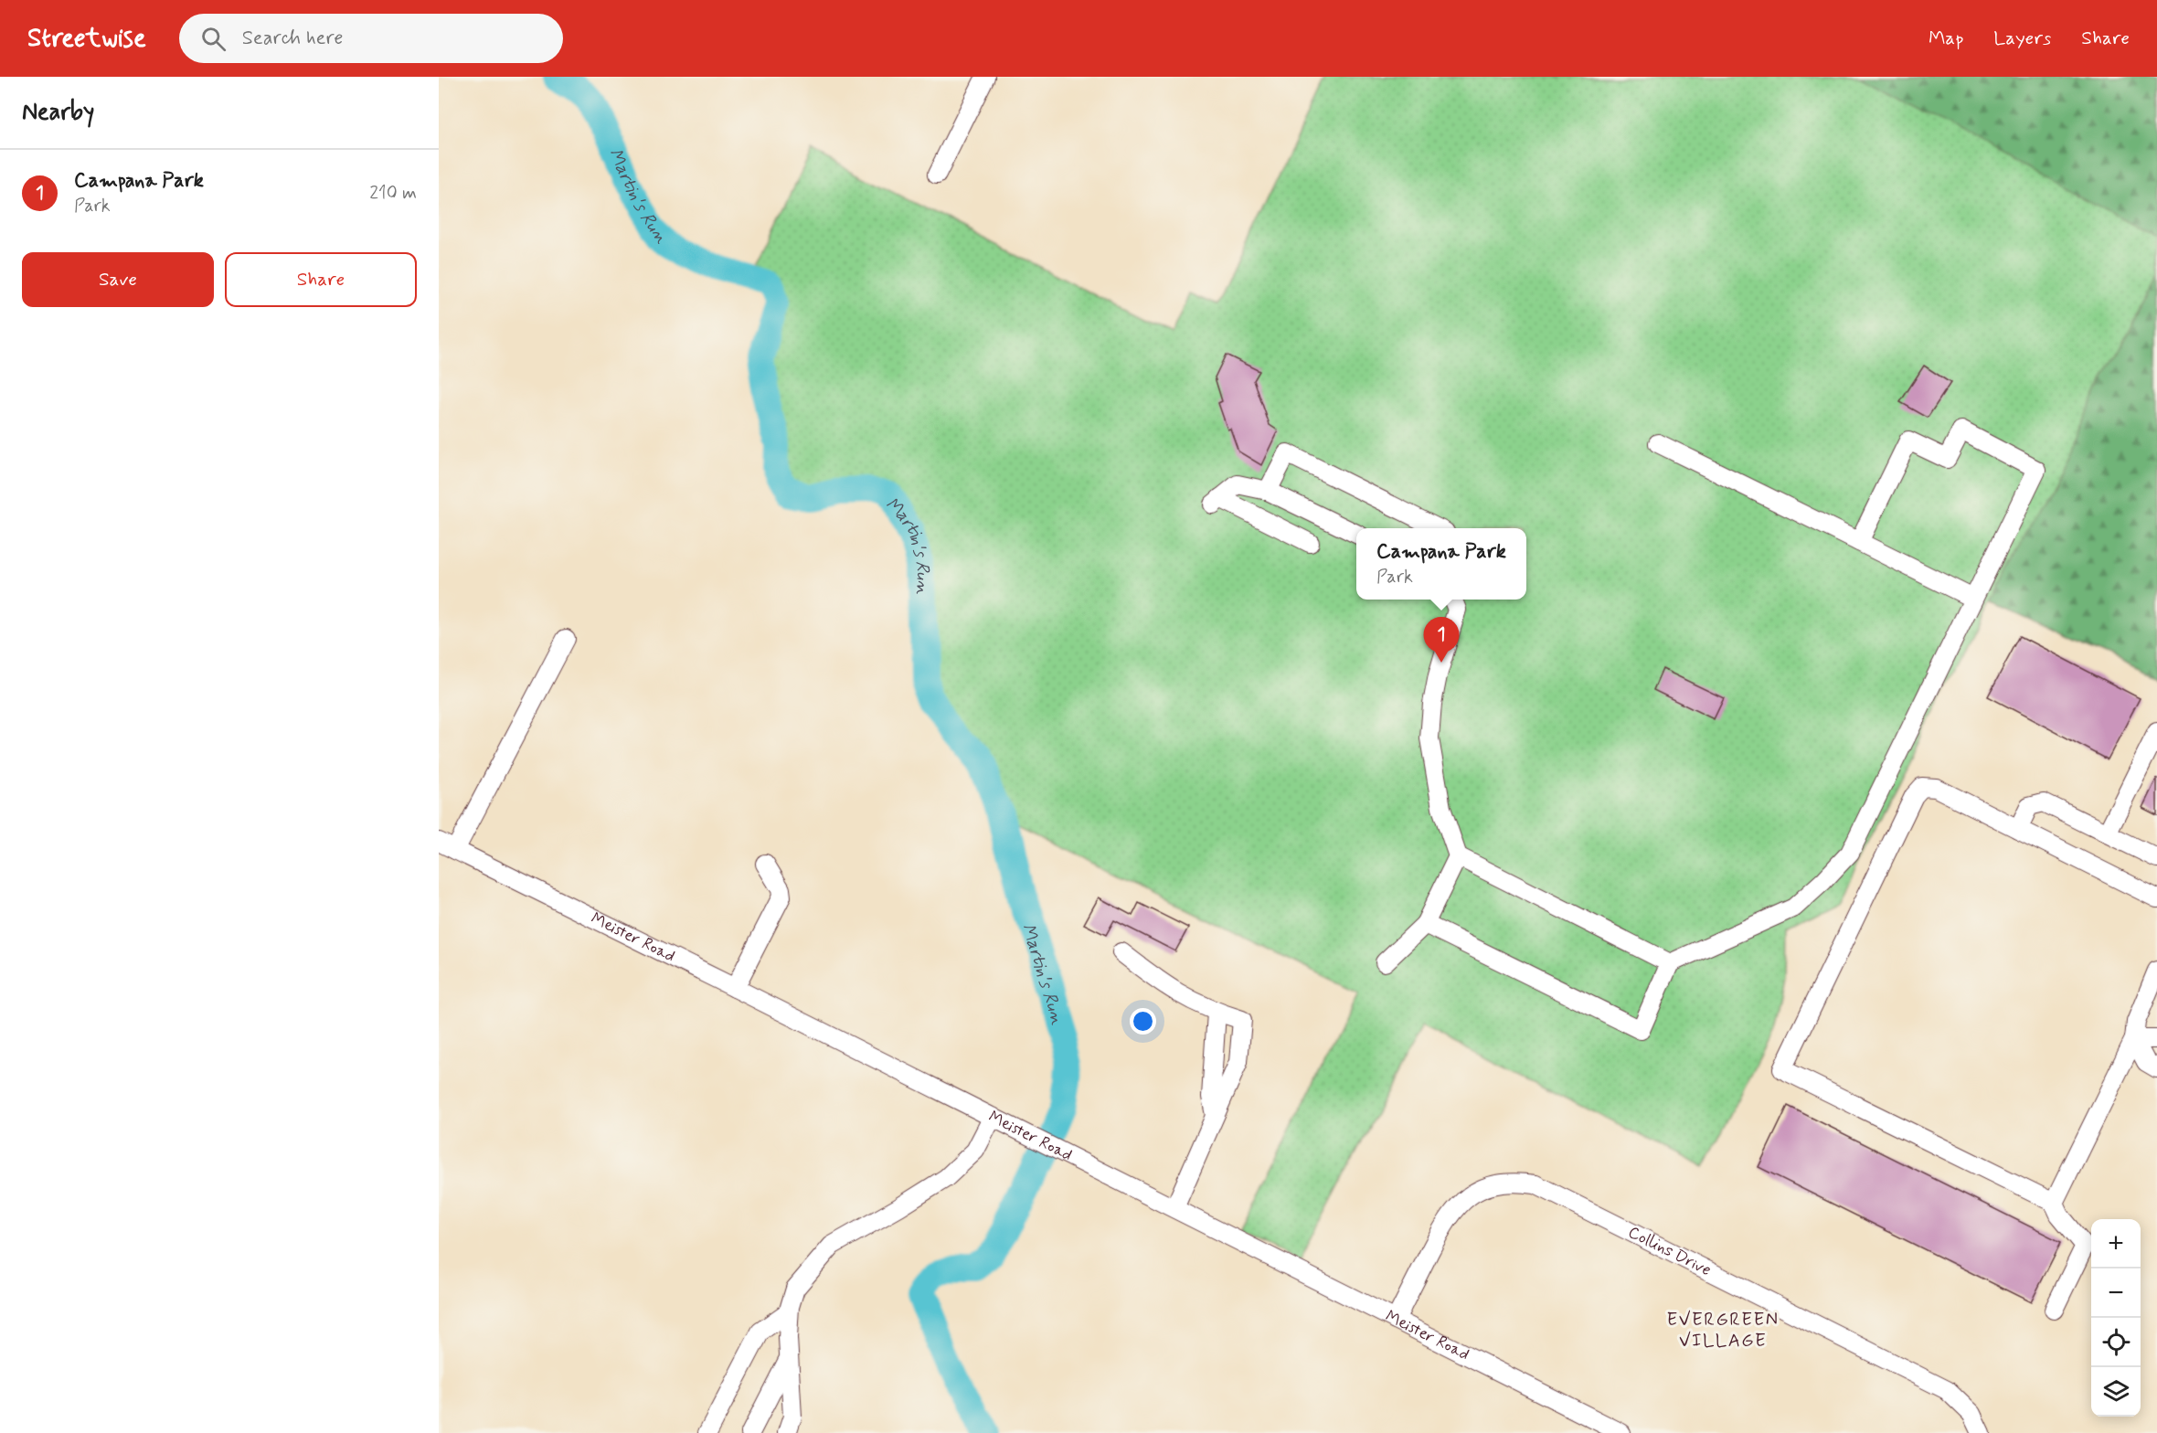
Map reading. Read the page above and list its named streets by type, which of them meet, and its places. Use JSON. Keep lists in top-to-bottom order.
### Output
{
  "streets": {
    "street": ["Meister Road", "Collins Drive"]
  },
  "crossings": [
    ["Meister Road", "Collins Drive"]
  ],
  "districts": ["EVERGREEN VILLAGE"],
  "water": ["Martin's Run"],
  "page": {
    "header": "Streetwise",
    "search": "Search here",
    "nav": ["Map", "Layers", "Share"],
    "heading": "Nearby",
    "list": [
      {
        "mark": "1",
        "name": "Campana Park",
        "note": "Park",
        "value": "210 m"
      }
    ],
    "buttons": ["Save", "Share"],
    "popup": ["Campana Park", "Park"],
    "pins": "1",
    "map_buttons": ["+", "−"]
  }
}
